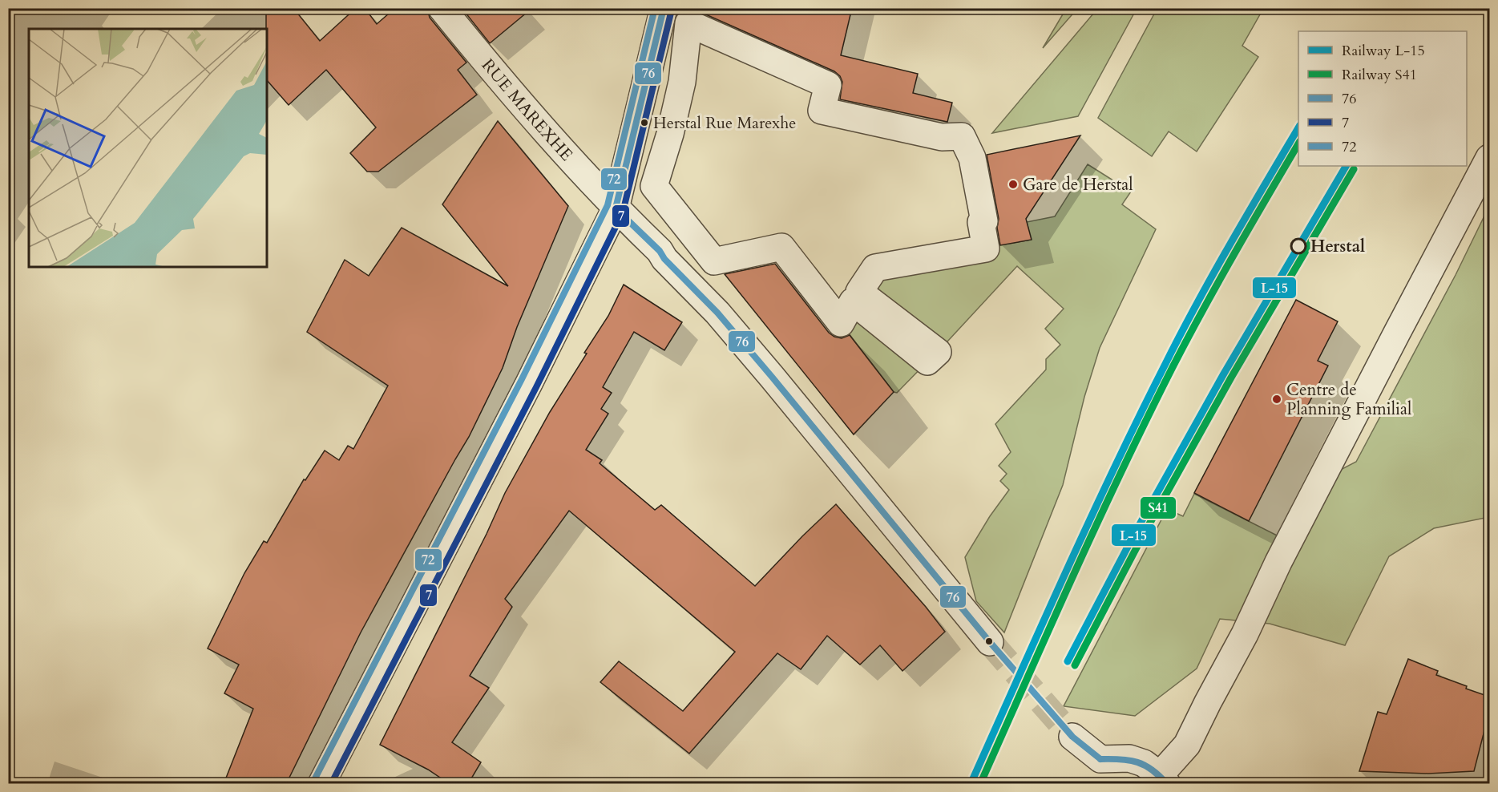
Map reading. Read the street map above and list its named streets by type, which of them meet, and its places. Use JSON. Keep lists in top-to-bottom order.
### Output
{
  "streets": {
    "street": ["RUE MAREXHE"]
  },
  "places": [
    "Herstal Rue Marexhe",
    "Gare de Herstal",
    "Herstal",
    "Centre de Planning Familial"
  ],
  "lines": [
    "transit line 76",
    "transit line 72",
    "transit line 7",
    "rail line L-15",
    "rail line S41"
  ],
  "legend": [
    "Railway L-15",
    "Railway S41",
    "76",
    "7",
    "72"
  ]
}
